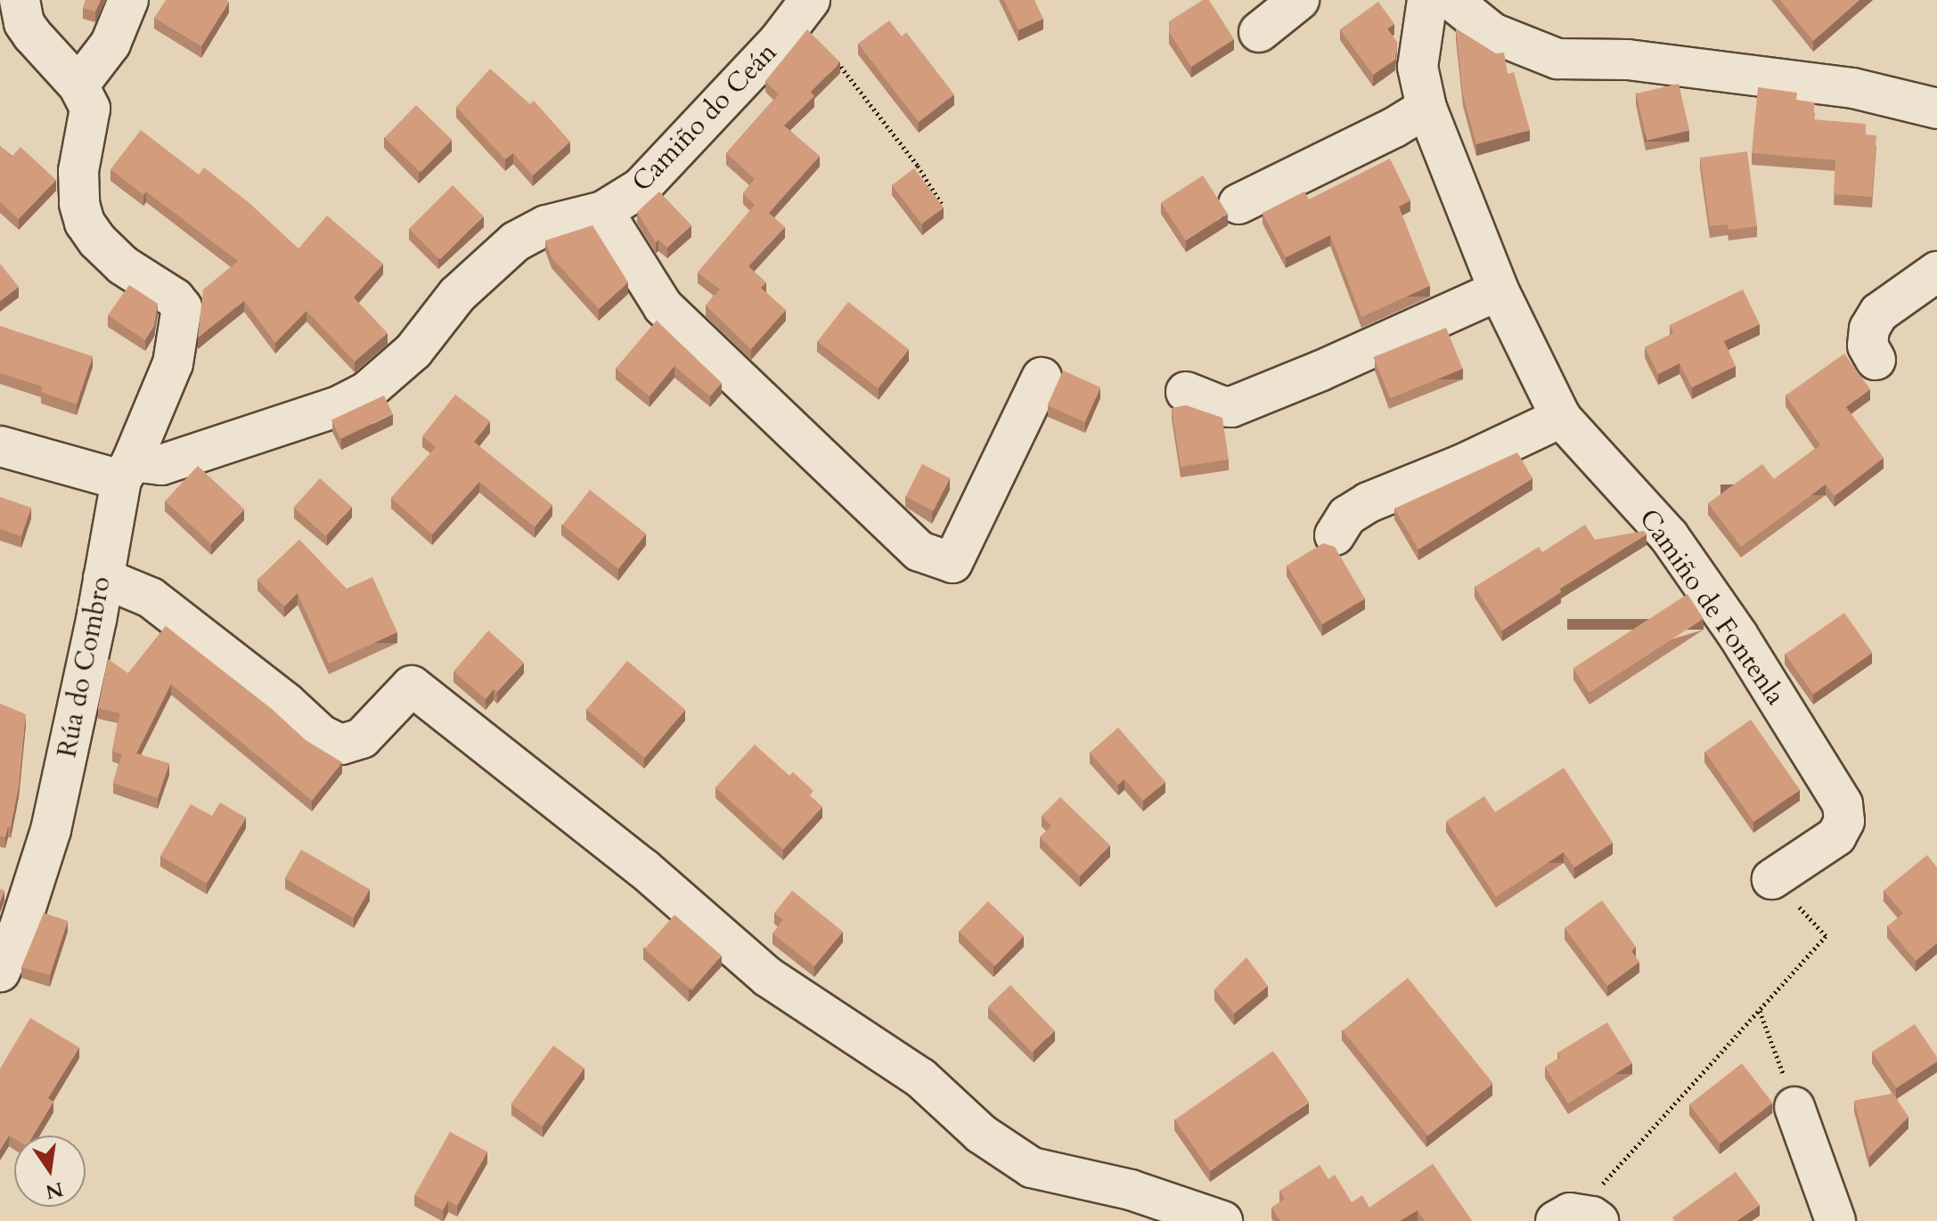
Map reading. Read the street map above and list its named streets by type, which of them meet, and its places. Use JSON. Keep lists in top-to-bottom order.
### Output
{
  "streets": {
    "street": ["Camiño do Ceán", "Camiño de Fontenla", "Rúa do Combro"]
  },
  "crossings": [
    ["Camiño do Ceán", "Rúa do Combro"]
  ],
  "north": "bottom"
}
